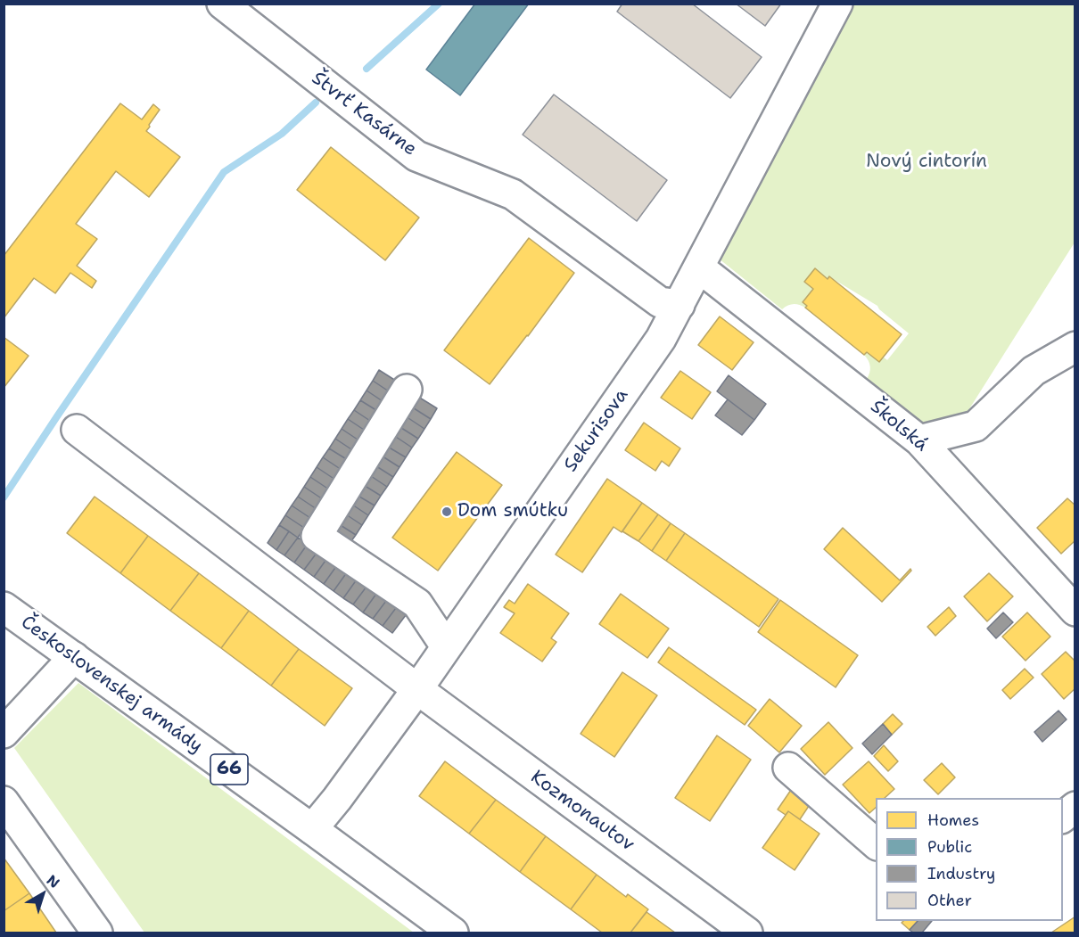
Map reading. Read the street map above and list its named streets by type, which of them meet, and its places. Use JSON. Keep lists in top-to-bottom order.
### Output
{
  "streets": {
    "street": [
      "Štvrť Kasárne",
      "Školská",
      "Sekurisova",
      "Československej armády",
      "66",
      "Kozmonautov"
    ]
  },
  "crossings": [
    ["Štvrť Kasárne", "Sekurisova"],
    ["Školská", "Sekurisova"],
    ["Sekurisova", "Československej armády"],
    ["Sekurisova", "Kozmonautov"]
  ],
  "parks": ["Nový cintorín"],
  "places": ["Dom smútku"],
  "legend": [
    "Homes",
    "Public",
    "Industry",
    "Other"
  ],
  "north": "top right"
}
